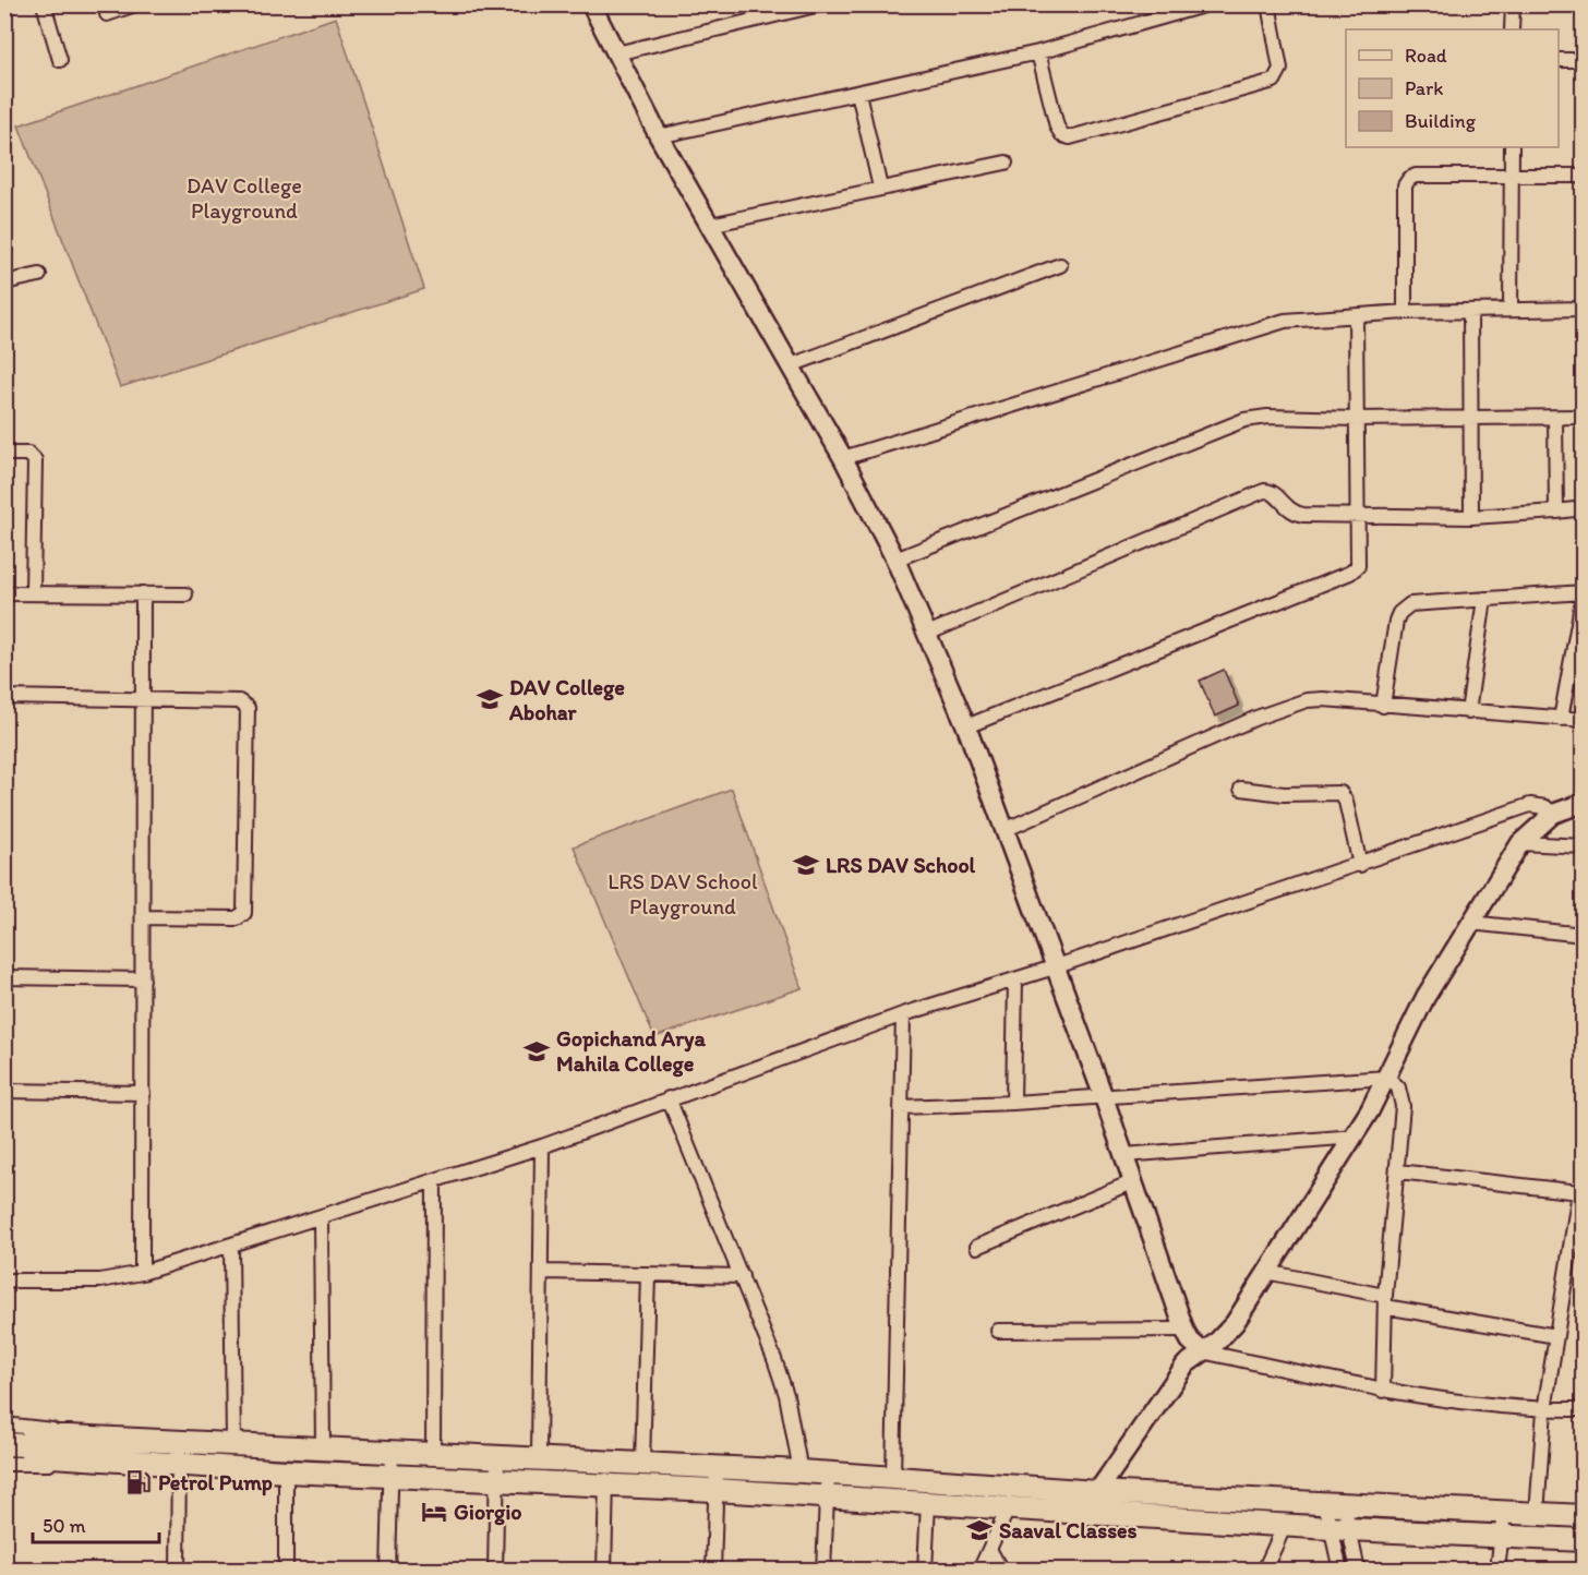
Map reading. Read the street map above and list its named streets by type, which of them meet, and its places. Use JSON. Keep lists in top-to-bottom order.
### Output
{
  "parks": ["DAV College Playground", "LRS DAV School Playground"],
  "places": {
    "school or university": [
      "DAV College Abohar",
      "LRS DAV School",
      "Gopichand Arya Mahila College",
      "Saaval Classes"
    ],
    "fuel station": ["Petrol Pump"],
    "hotel": ["Giorgio"]
  },
  "legend": ["Road", "Park", "Building"],
  "scale_bar": "50 m"
}
